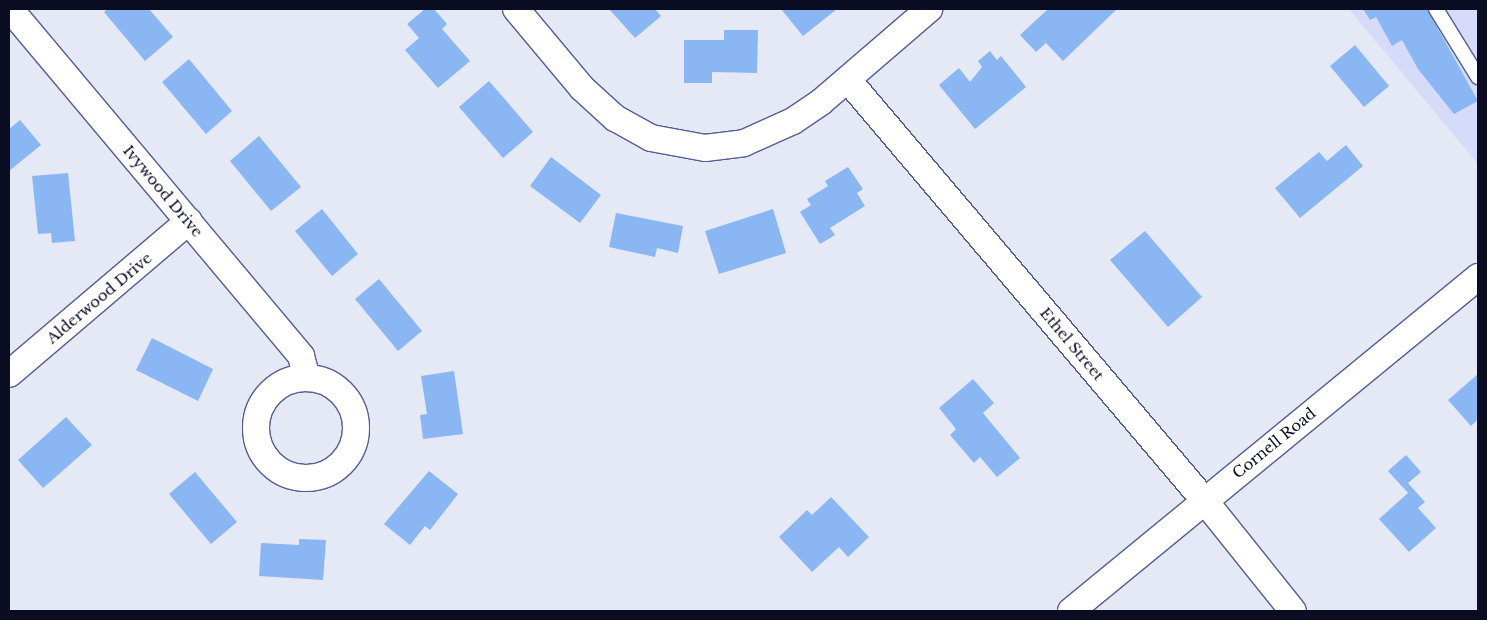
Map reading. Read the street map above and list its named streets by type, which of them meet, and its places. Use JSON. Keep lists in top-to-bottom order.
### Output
{
  "streets": {
    "street": [
      "Ivywood Drive",
      "Alderwood Drive",
      "Ethel Street",
      "Cornell Road"
    ]
  },
  "crossings": [
    ["Ivywood Drive", "Alderwood Drive"],
    ["Ethel Street", "Cornell Road"]
  ]
}
